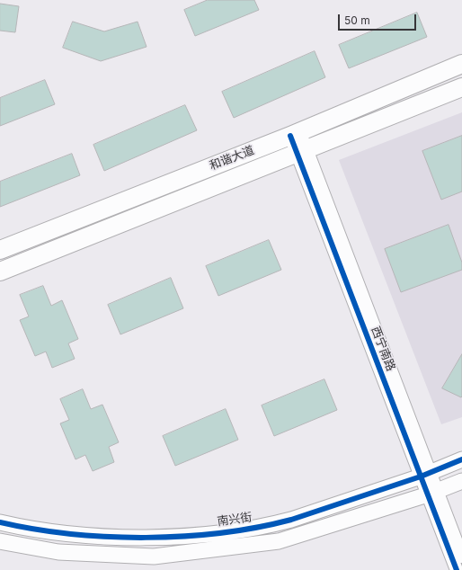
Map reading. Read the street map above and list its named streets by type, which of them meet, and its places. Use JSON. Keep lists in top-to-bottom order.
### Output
{
  "streets": {
    "main road": ["和谐大道"],
    "street": ["西宁南路", "南兴街"]
  },
  "crossings": [
    ["和谐大道", "西宁南路"],
    ["西宁南路", "南兴街"]
  ],
  "scale_bar": "50 m"
}
